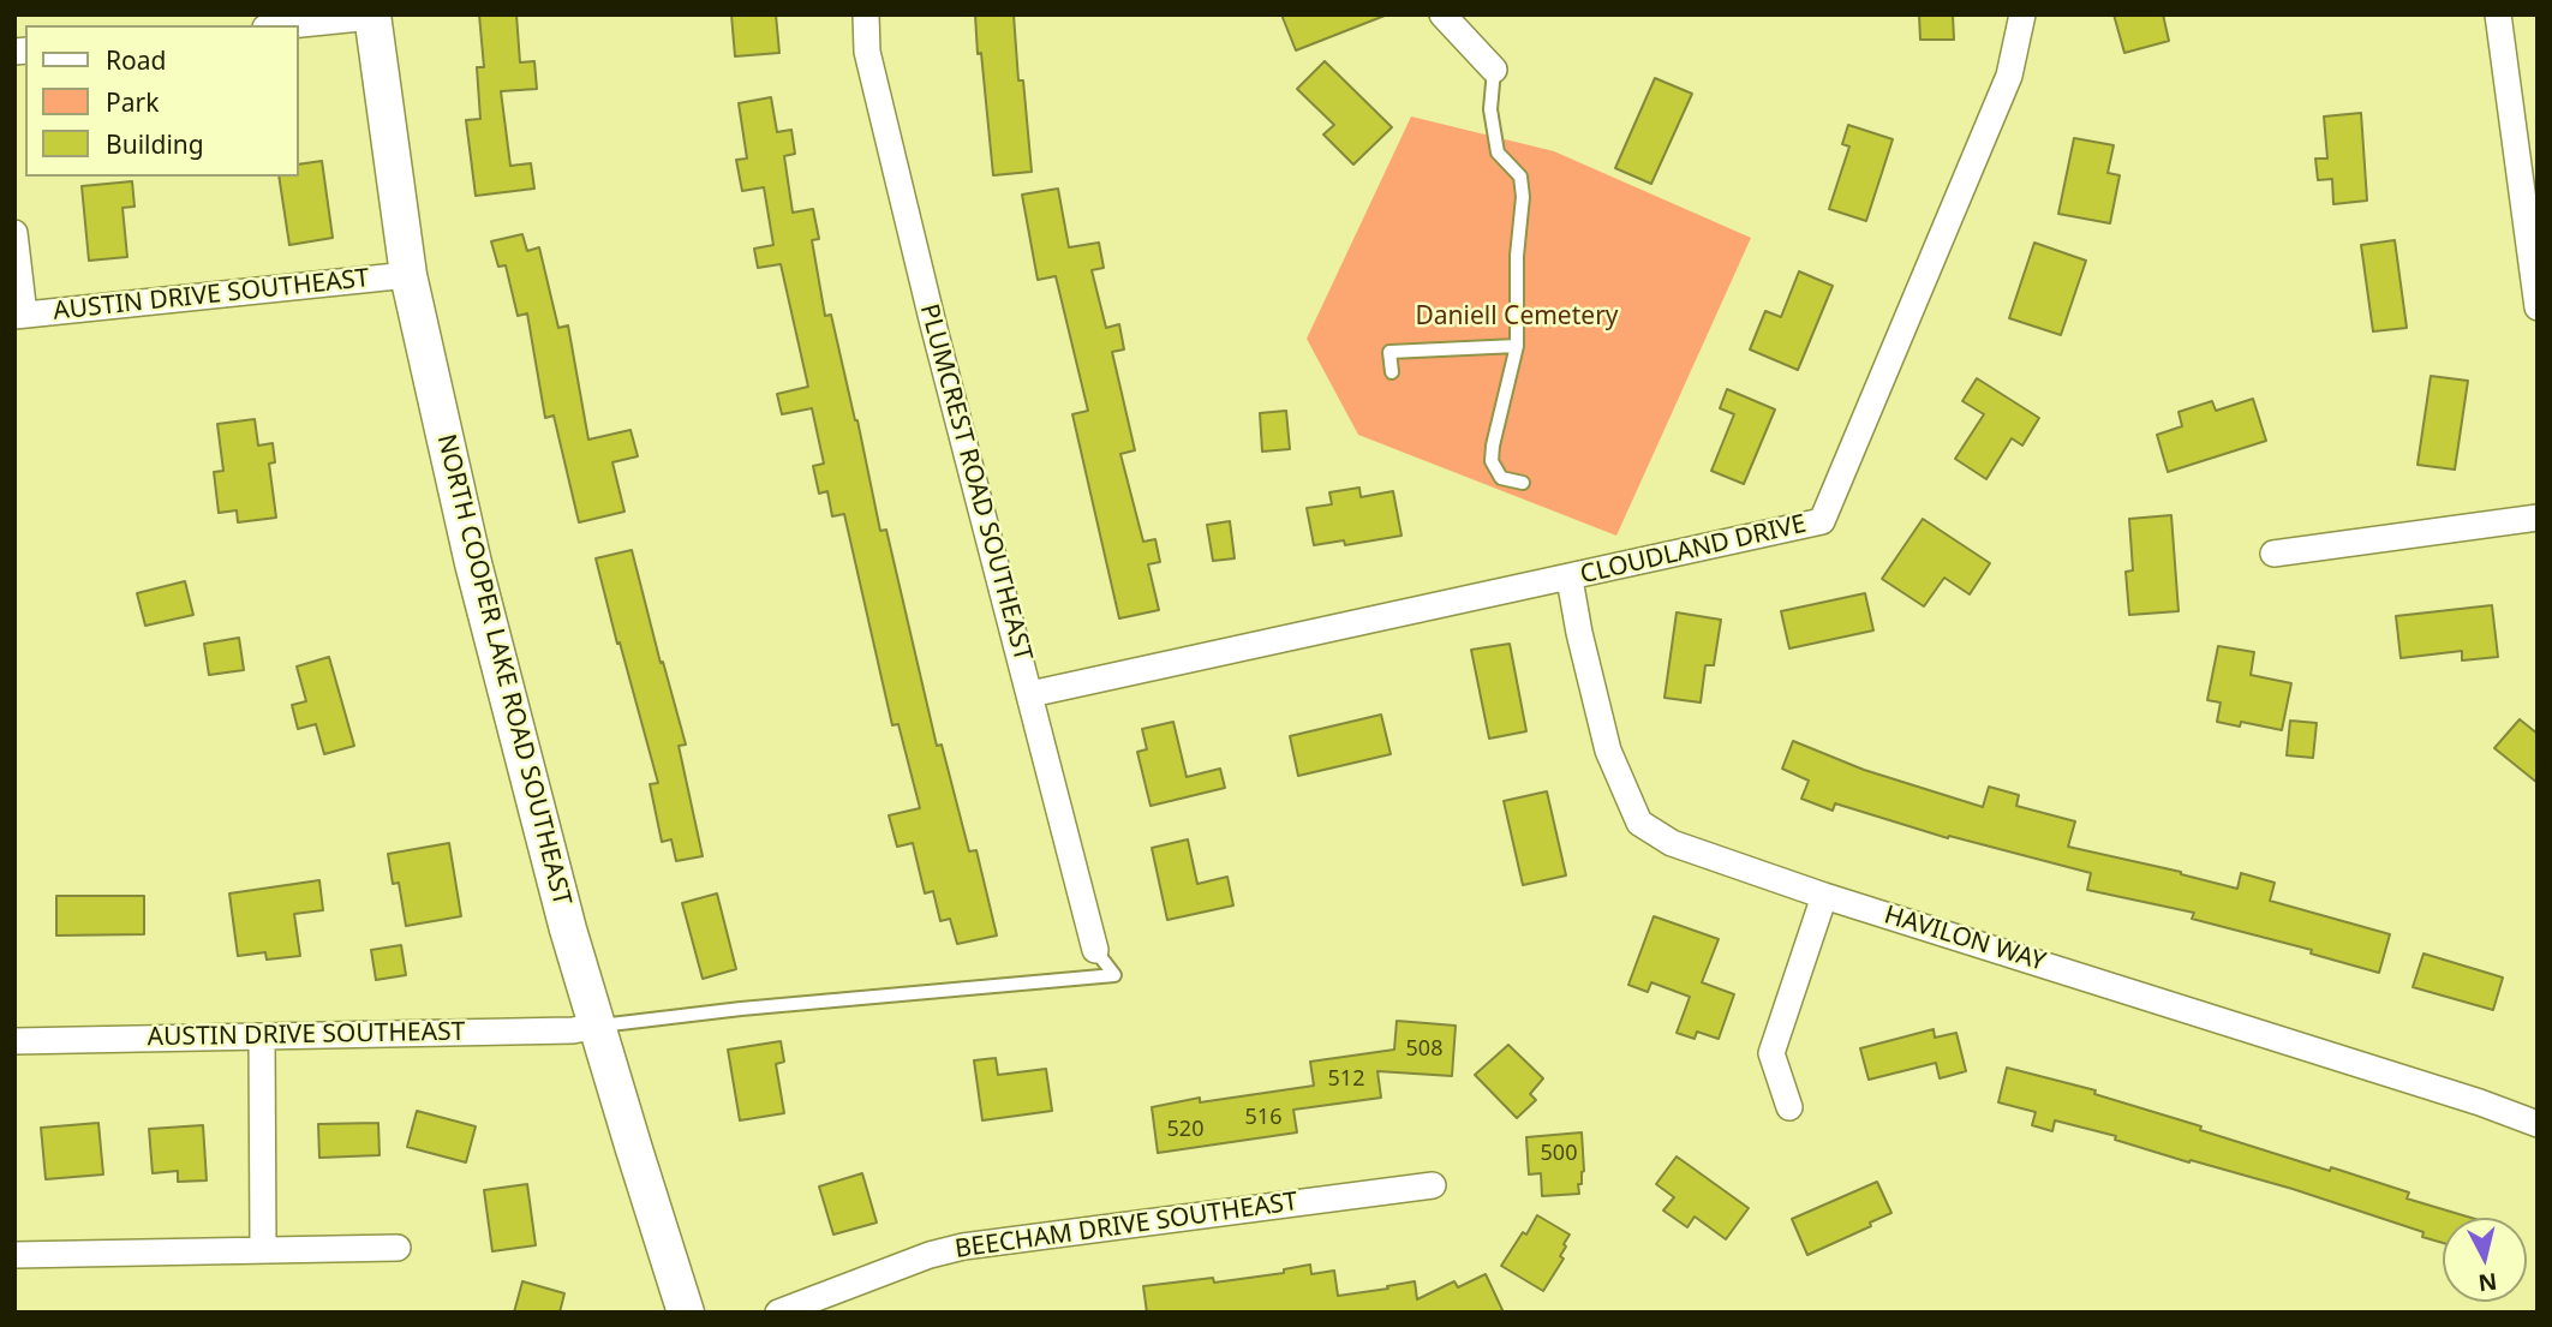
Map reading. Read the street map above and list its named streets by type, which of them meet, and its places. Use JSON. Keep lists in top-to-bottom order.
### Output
{
  "streets": {
    "street": [
      "AUSTIN DRIVE SOUTHEAST",
      "PLUMCREST ROAD SOUTHEAST",
      "CLOUDLAND DRIVE",
      "NORTH COOPER LAKE ROAD SOUTHEAST",
      "HAVILON WAY",
      "BEECHAM DRIVE SOUTHEAST"
    ]
  },
  "crossings": [
    ["AUSTIN DRIVE SOUTHEAST", "NORTH COOPER LAKE ROAD SOUTHEAST"],
    ["PLUMCREST ROAD SOUTHEAST", "CLOUDLAND DRIVE"],
    ["CLOUDLAND DRIVE", "HAVILON WAY"]
  ],
  "parks": ["Daniell Cemetery"],
  "house_numbers": [
    "508",
    "512",
    "516",
    "520",
    "500"
  ],
  "legend": ["Road", "Park", "Building"],
  "north": "bottom"
}
